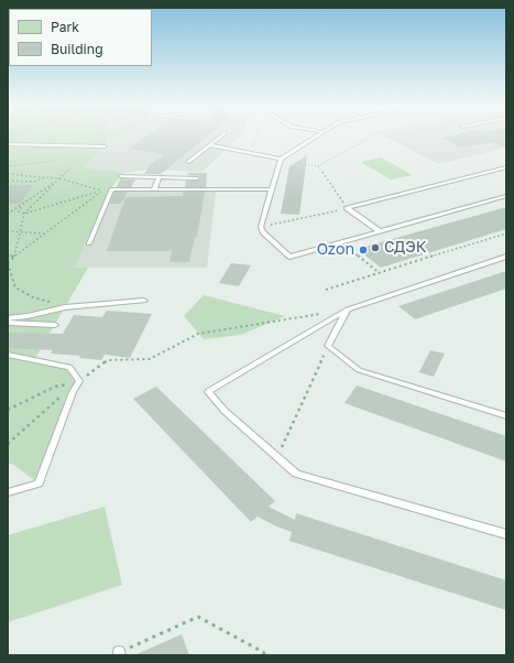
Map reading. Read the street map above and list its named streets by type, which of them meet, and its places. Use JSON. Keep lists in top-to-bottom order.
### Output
{
  "places": ["СДЭК", "Ozon"],
  "legend": ["Park", "Building"]
}
